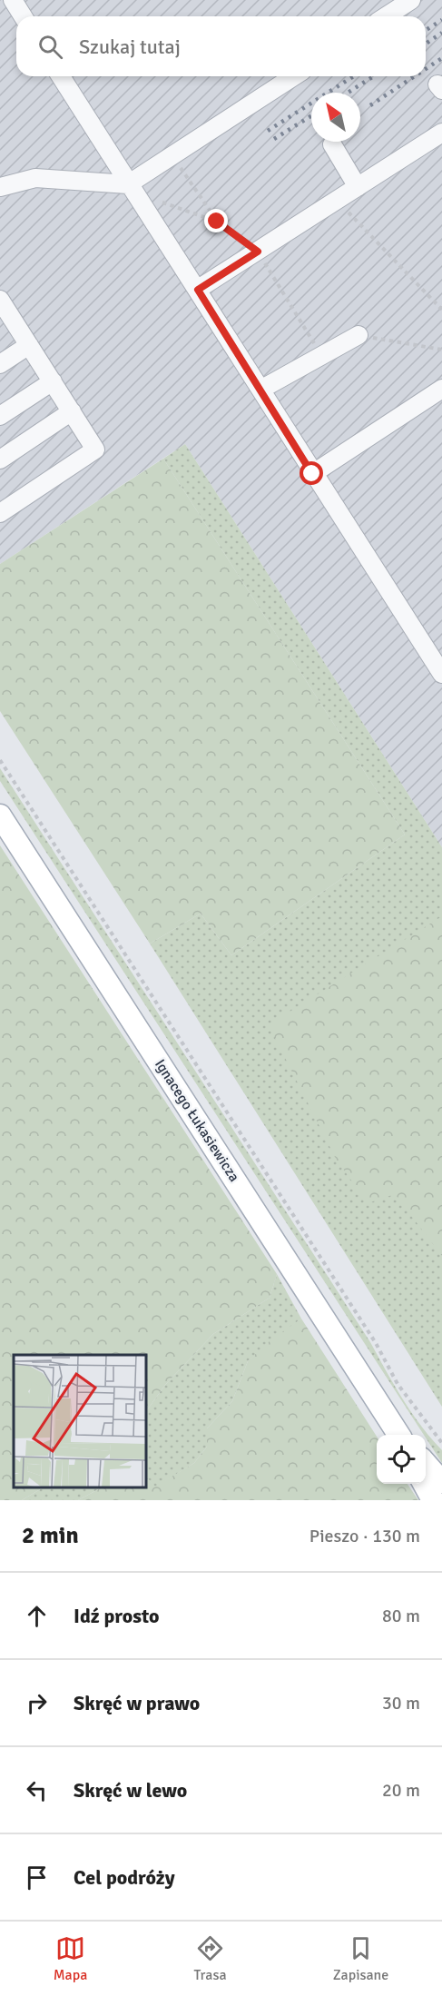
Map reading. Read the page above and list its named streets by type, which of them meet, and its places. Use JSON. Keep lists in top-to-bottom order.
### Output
{
  "streets": {
    "main road": ["Ignacego Łukasiewicza"]
  },
  "north": "top left",
  "page": {
    "search": "Szukaj tutaj",
    "heading": ["2 min", "Pieszo · 130 m"],
    "list": [
      ["Idź prosto", "80 m"],
      ["Skręć w prawo", "30 m"],
      ["Skręć w lewo", "20 m"],
      "Cel podróży"
    ],
    "nav": ["Mapa", "Trasa", "Zapisane"]
  }
}
